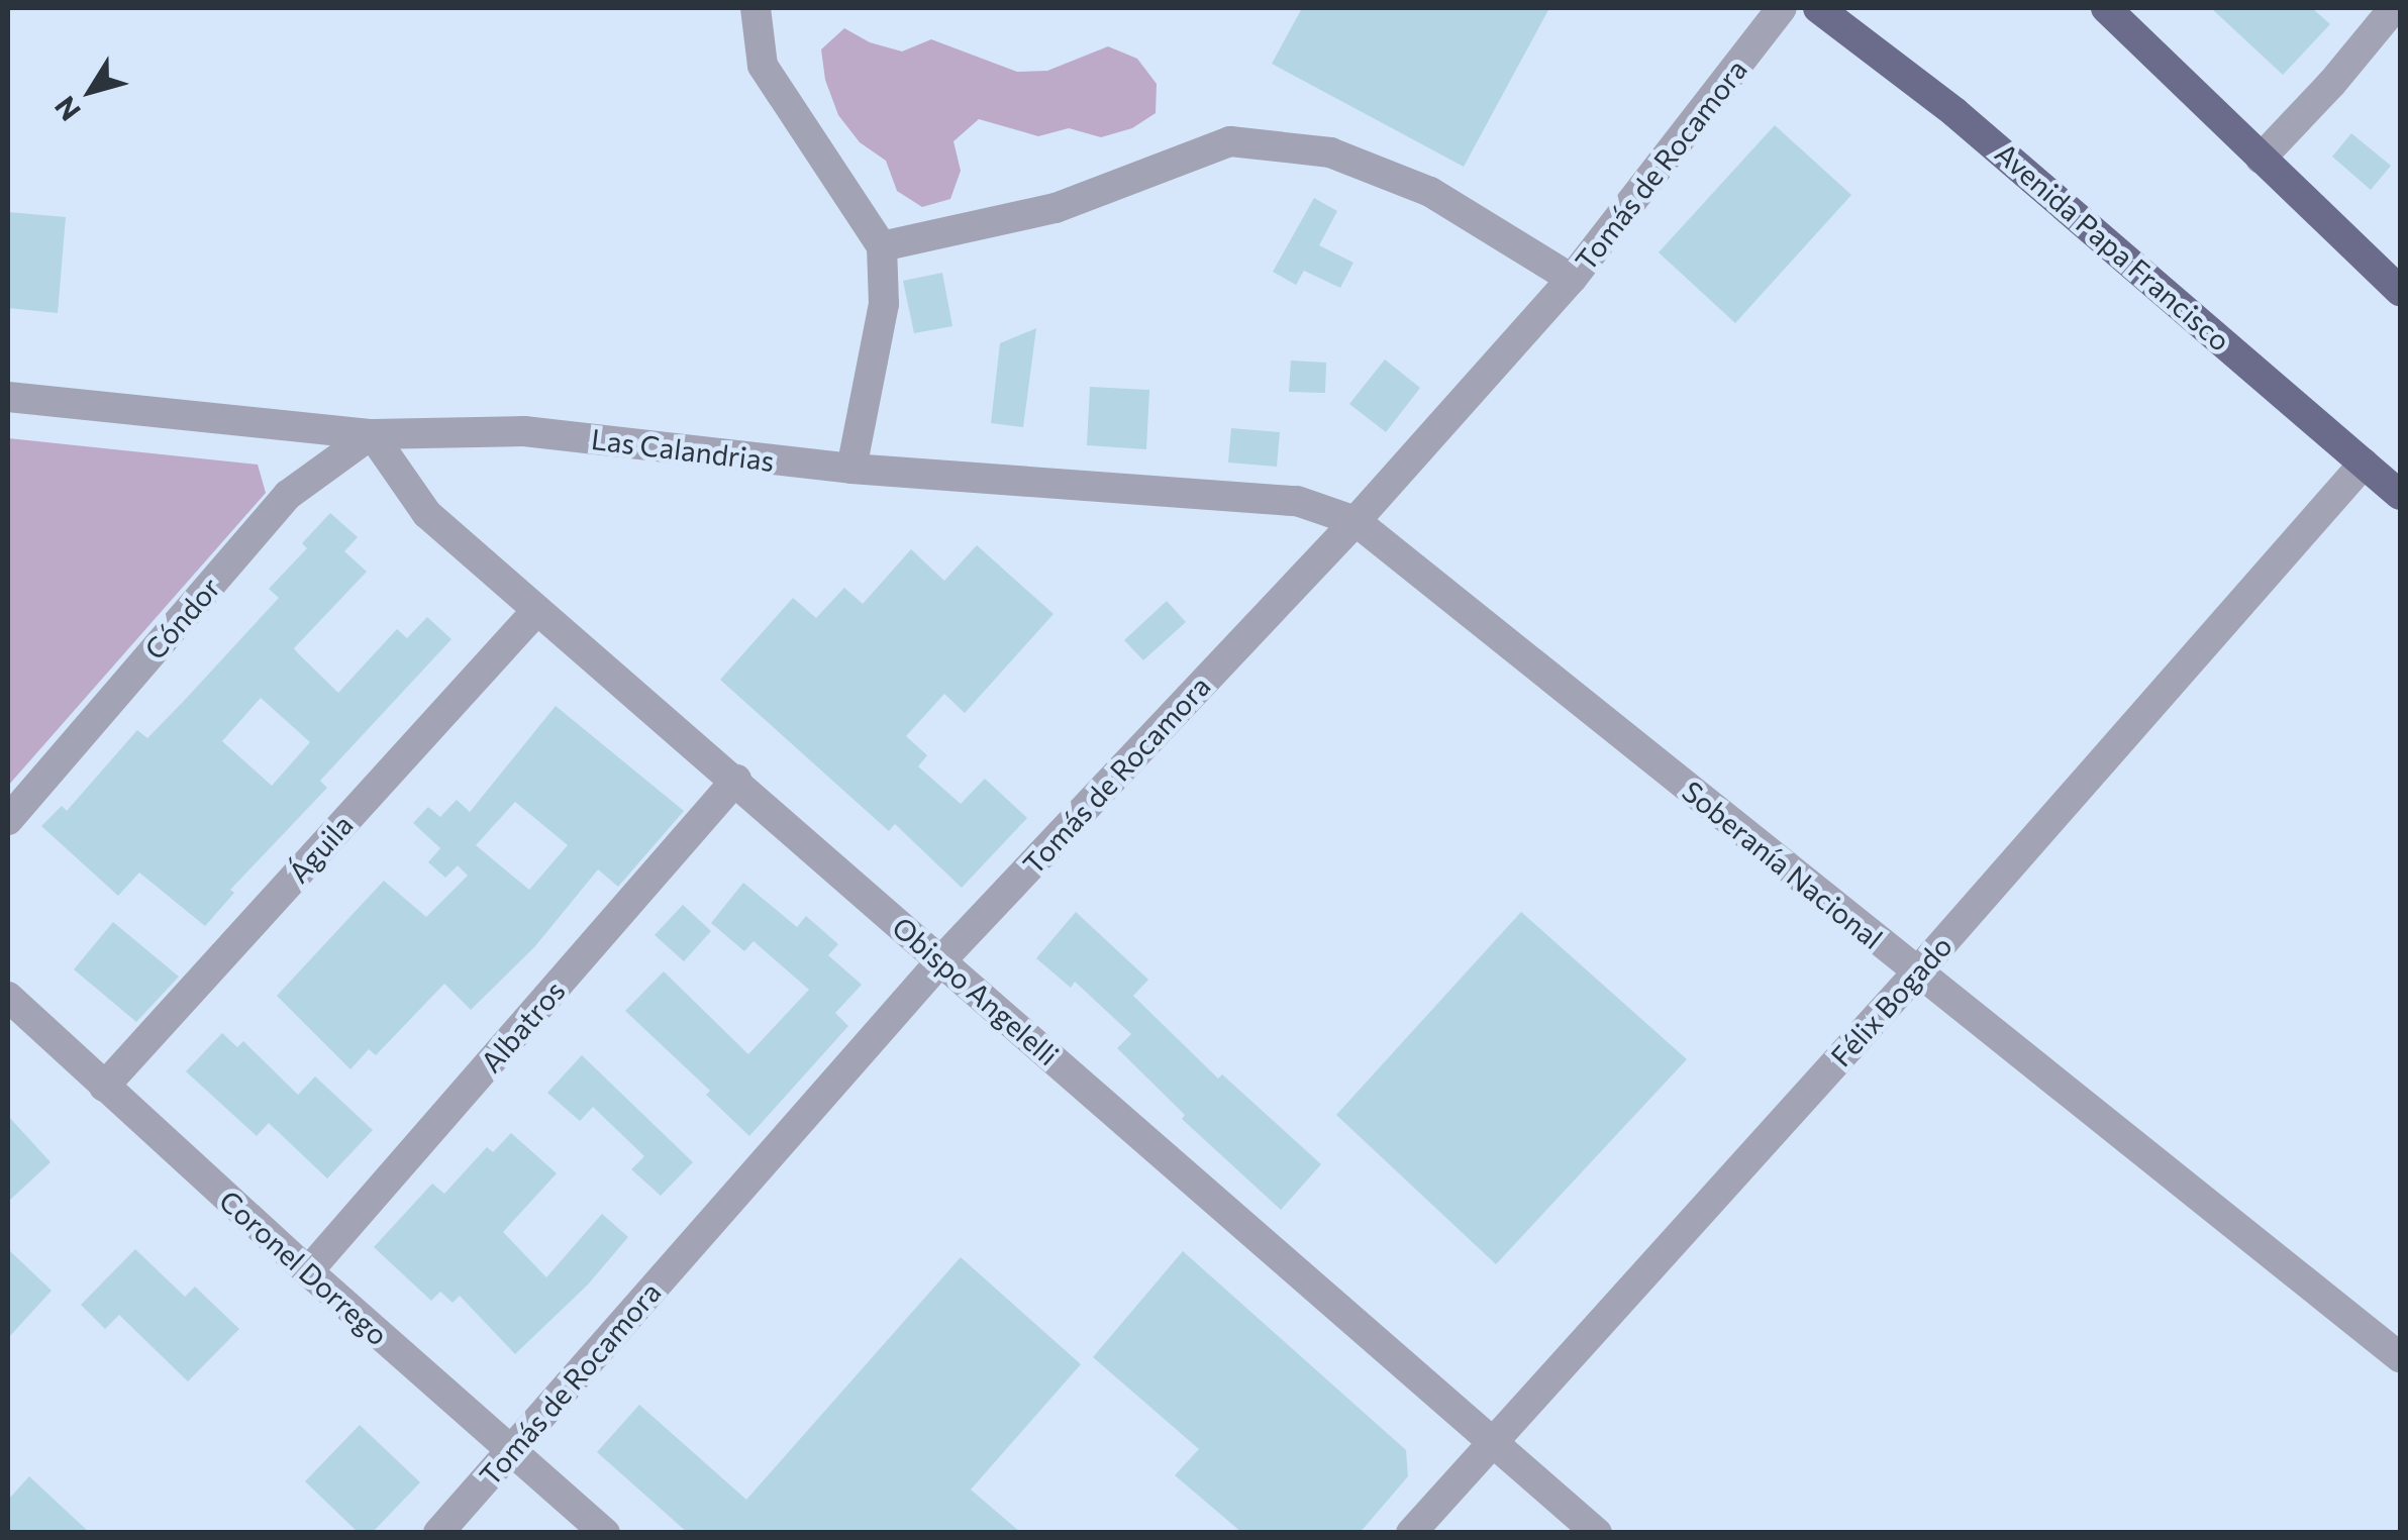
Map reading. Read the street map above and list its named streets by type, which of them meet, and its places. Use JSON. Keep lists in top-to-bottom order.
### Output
{
  "streets": {
    "main road": ["Avenida Papa Francisco"],
    "street": [
      "Tomás de Rocamora",
      "Las Calandrias",
      "Cóndor",
      "Águila",
      "Soberanía Nacional",
      "Obispo Angelelli",
      "Félix Bogado",
      "Albatros",
      "Coronel Dorrego"
    ]
  },
  "crossings": [
    ["Tomás de Rocamora", "Las Calandrias"],
    ["Tomás de Rocamora", "Soberanía Nacional"],
    ["Tomás de Rocamora", "Obispo Angelelli"],
    ["Tomás de Rocamora", "Coronel Dorrego"],
    ["Avenida Papa Francisco", "Félix Bogado"],
    ["Las Calandrias", "Cóndor"],
    ["Las Calandrias", "Soberanía Nacional"],
    ["Las Calandrias", "Obispo Angelelli"],
    ["Cóndor", "Obispo Angelelli"],
    ["Águila", "Obispo Angelelli"],
    ["Águila", "Coronel Dorrego"],
    ["Soberanía Nacional", "Félix Bogado"],
    ["Obispo Angelelli", "Félix Bogado"],
    ["Obispo Angelelli", "Albatros"],
    ["Albatros", "Coronel Dorrego"]
  ],
  "north": "bottom left"
}
